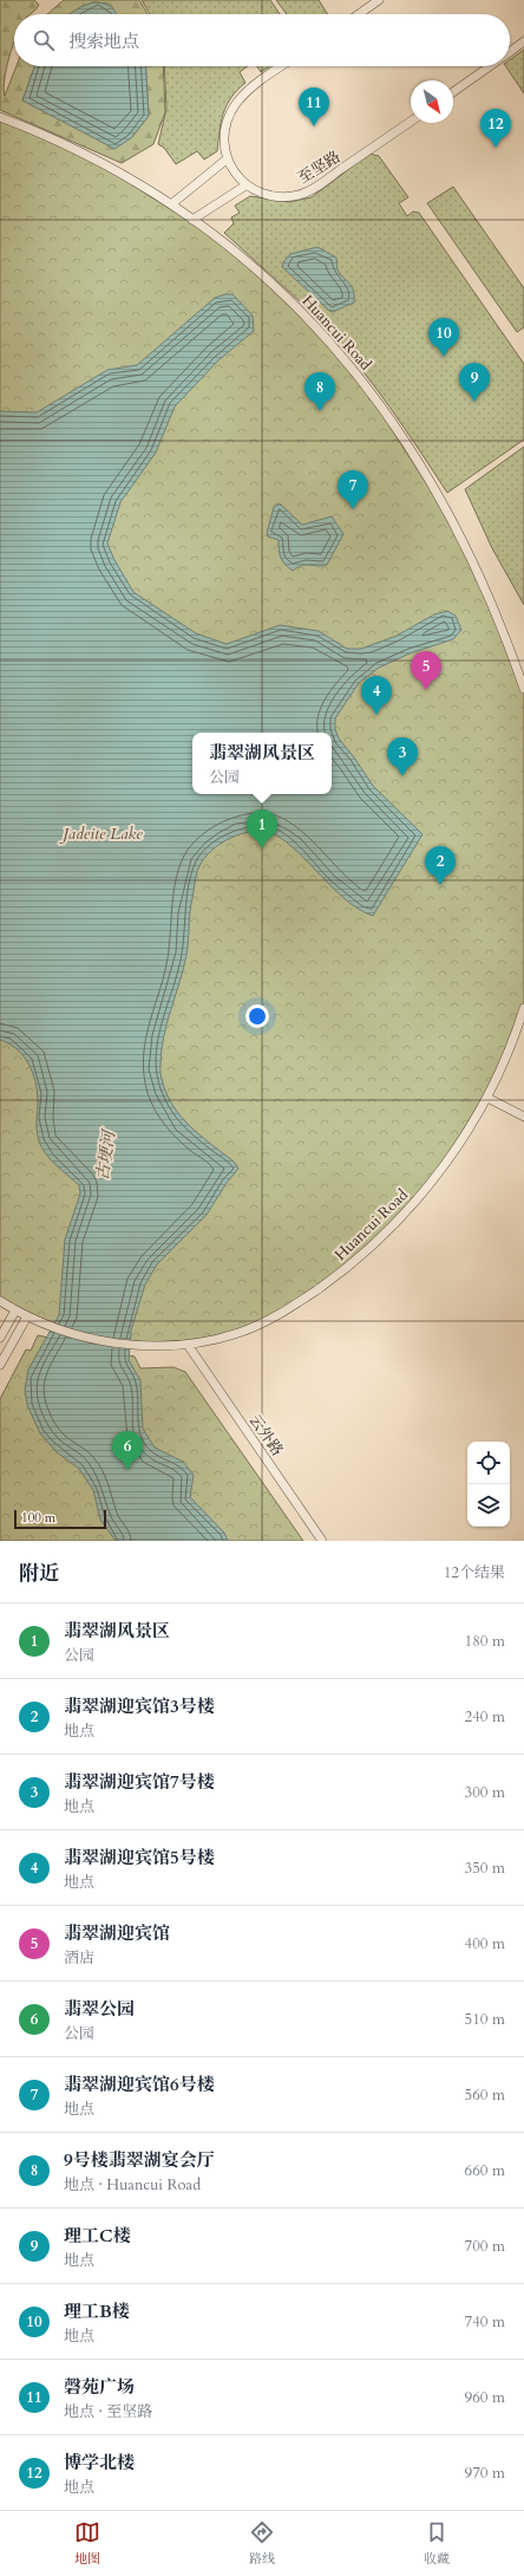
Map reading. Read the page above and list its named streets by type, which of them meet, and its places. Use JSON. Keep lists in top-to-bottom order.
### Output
{
  "streets": {
    "street": ["至坚路", "Huancui Road", "云外路"]
  },
  "crossings": [
    ["Huancui Road", "云外路"]
  ],
  "water": ["Jadeite Lake", "古埂河"],
  "scale_bar": "100 m",
  "north": "bottom right",
  "page": {
    "search": "搜索地点",
    "pins": [
      "11",
      "12",
      "10",
      "9",
      "8",
      "7",
      "5",
      "4",
      "3",
      "1",
      "2",
      "6"
    ],
    "popup": ["翡翠湖风景区", "公园"],
    "scale": "100 m",
    "heading": ["附近", "12个结果"],
    "list": [
      {
        "mark": "1",
        "name": "翡翠湖风景区",
        "note": "公园",
        "value": "180 m"
      },
      {
        "mark": "2",
        "name": "翡翠湖迎宾馆3号楼",
        "note": "地点",
        "value": "240 m"
      },
      {
        "mark": "3",
        "name": "翡翠湖迎宾馆7号楼",
        "note": "地点",
        "value": "300 m"
      },
      {
        "mark": "4",
        "name": "翡翠湖迎宾馆5号楼",
        "note": "地点",
        "value": "350 m"
      },
      {
        "mark": "5",
        "name": "翡翠湖迎宾馆",
        "note": "酒店",
        "value": "400 m"
      },
      {
        "mark": "6",
        "name": "翡翠公园",
        "note": "公园",
        "value": "510 m"
      },
      {
        "mark": "7",
        "name": "翡翠湖迎宾馆6号楼",
        "note": "地点",
        "value": "560 m"
      },
      {
        "mark": "8",
        "name": "9号楼翡翠湖宴会厅",
        "note": "地点 · Huancui Road",
        "value": "660 m"
      },
      {
        "mark": "9",
        "name": "理工C楼",
        "note": "地点",
        "value": "700 m"
      },
      {
        "mark": "10",
        "name": "理工B楼",
        "note": "地点",
        "value": "740 m"
      },
      {
        "mark": "11",
        "name": "磬苑广场",
        "note": "地点 · 至坚路",
        "value": "960 m"
      },
      {
        "mark": "12",
        "name": "博学北楼",
        "note": "地点",
        "value": "970 m"
      }
    ],
    "nav": ["地图", "路线", "收藏"]
  }
}
